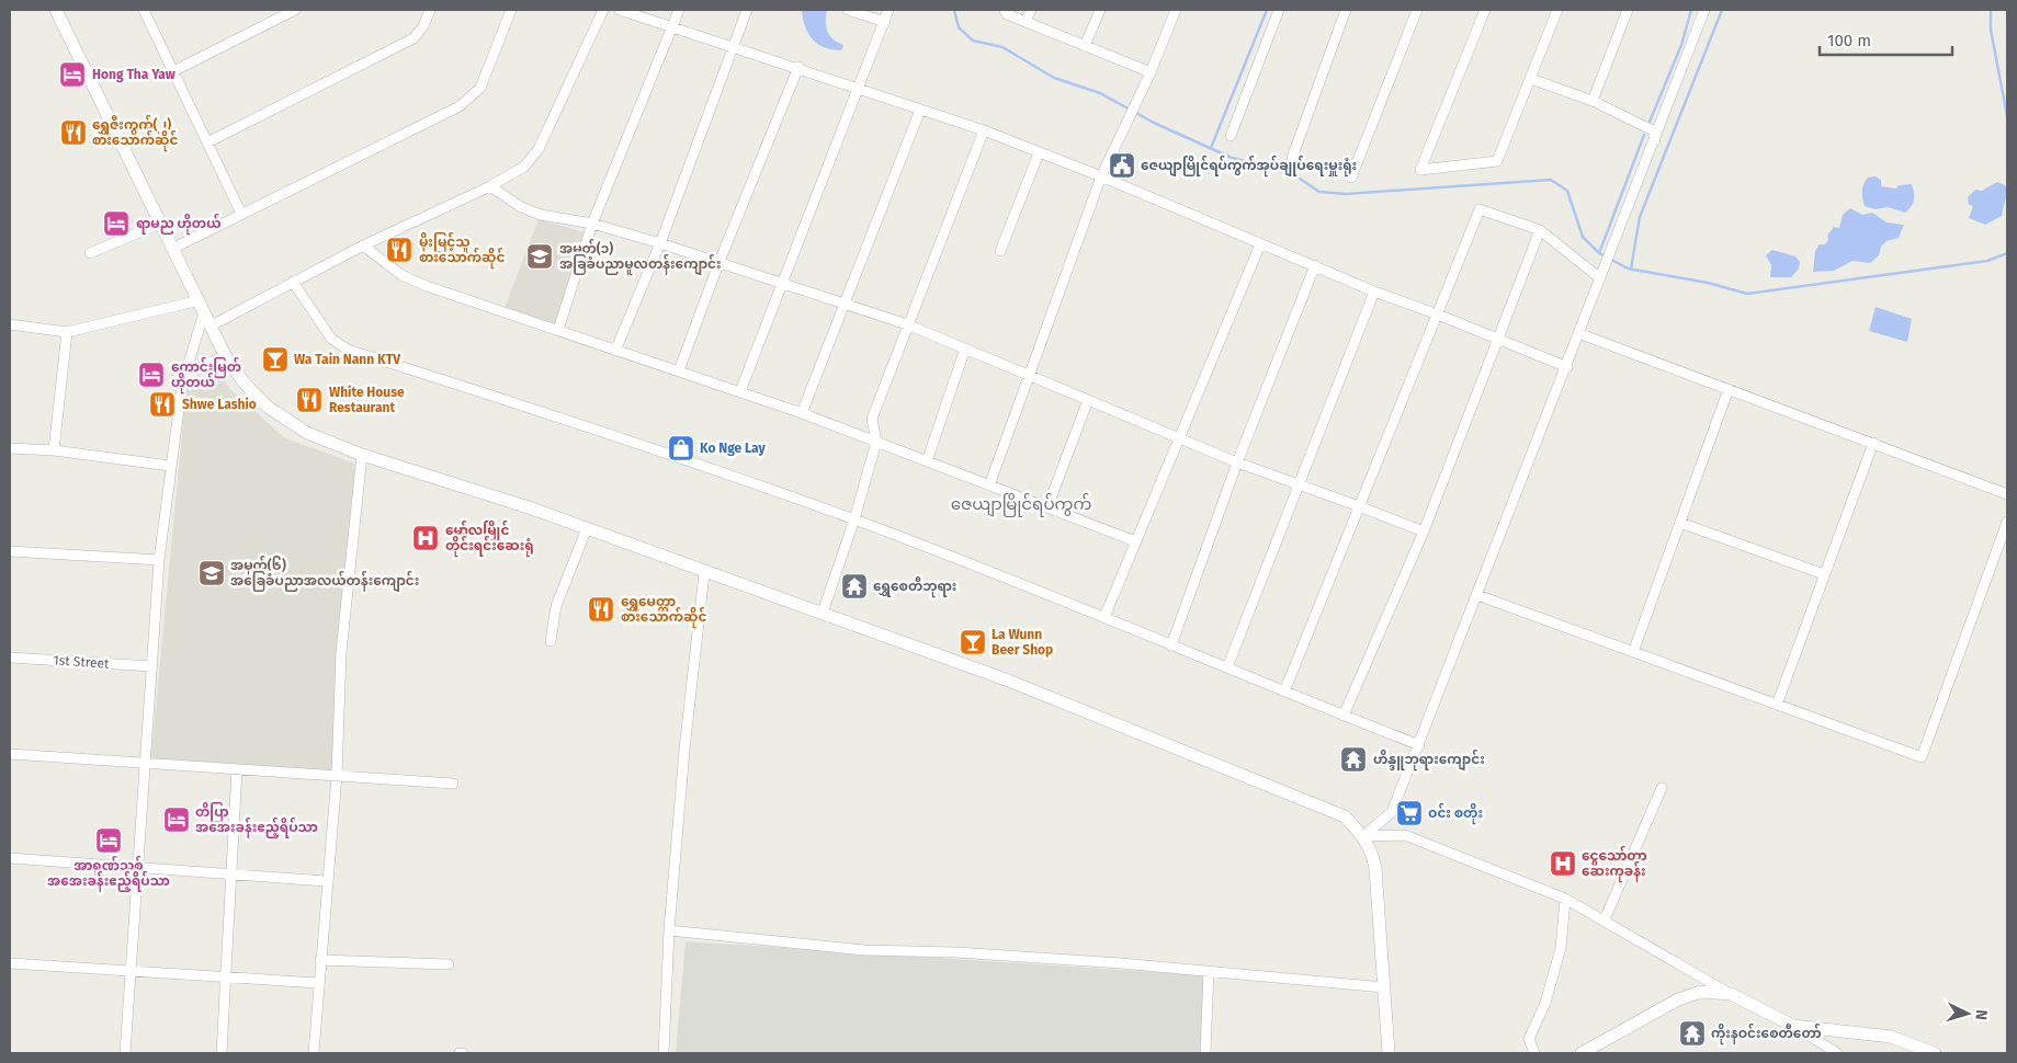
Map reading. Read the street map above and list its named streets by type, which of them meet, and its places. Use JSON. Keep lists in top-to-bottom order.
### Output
{
  "streets": {
    "street": ["1st Street"]
  },
  "districts": ["ဇေယျာမြိုင်ရပ်ကွက်"],
  "places": {
    "hotel": [
      "Hong Tha Yaw",
      "ရာမည ဟိုတယ်",
      "ကောင်းမြတ် ဟိုတယ်",
      "တိပြာ အအေးခန်းဧည့်ရိပ်သာ",
      "အာရုဏ်သစ် အအေးခန်းဧည့်ရိပ်သာ"
    ],
    "restaurant": [
      "ရွှေဇီးကွက်(၂) စားသောက်ဆိုင်",
      "မိုးမြင့်သူ စားသောက်ဆိုင်",
      "White House Restaurant",
      "Shwe Lashio",
      "ရွှေမေတ္တာ စားသောက်ဆိုင်"
    ],
    "public building": ["ဇေယျာမြိုင်ရပ်ကွက်အုပ်ချုပ်ရေးမှူးရုံး"],
    "school or university": ["အမှတ်(၁) အခြခံပညာမူလတန်းကျောင်း", "အမှတ်(၆) အခြေခံပညာအလယ်တန်းကျောင်း"],
    "bar": ["Wa Tain Nann KTV", "La Wunn Beer Shop"],
    "shop": ["Ko Nge Lay"],
    "hospital": ["မော်လမြိုင် တိုင်းရင်းဆေးရုံ", "ငွေသော်တာ ဆေးကုခန်း"],
    "temple": ["ရွှေစေတီဘုရား", "ဟိန္ဒူဘုရားကျောင်း", "ကိုးနဝင်းစေတီတော်"],
    "supermarket": ["ဝင်း စတိုး"]
  },
  "scale_bar": "100 m",
  "north": "right"
}
